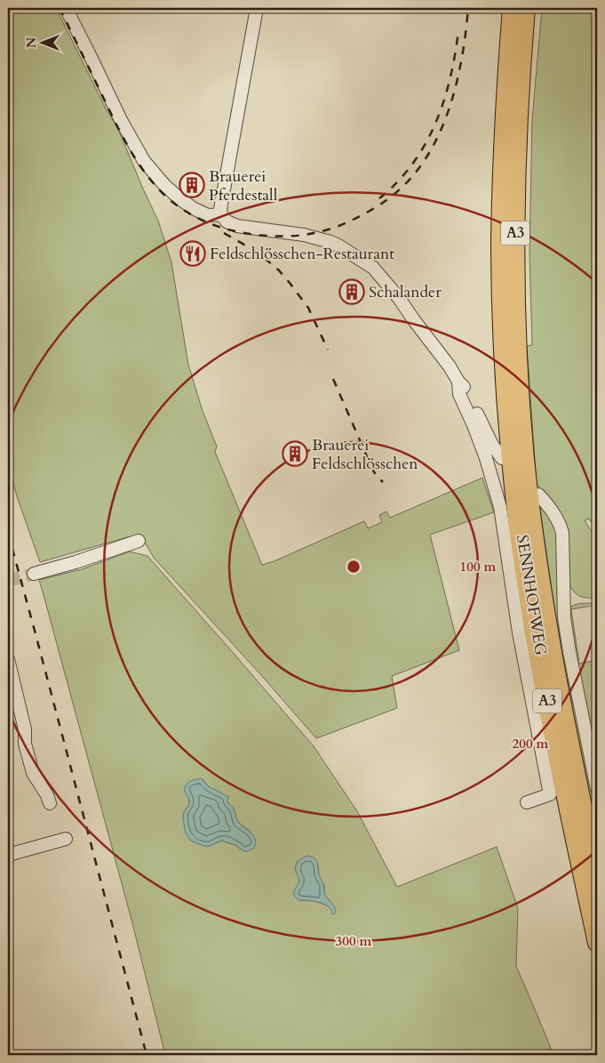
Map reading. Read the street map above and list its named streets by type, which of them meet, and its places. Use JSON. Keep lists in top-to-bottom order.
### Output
{
  "streets": {
    "highway": ["A3"],
    "street": ["SENNHOFWEG"]
  },
  "places": {
    "building": ["Brauerei Pferdestall", "Schalander", "Brauerei Feldschlösschen"],
    "restaurant": ["Feldschlösschen-Restaurant"]
  },
  "north": "left",
  "rings": ["100 m", "200 m", "300 m"]
}
